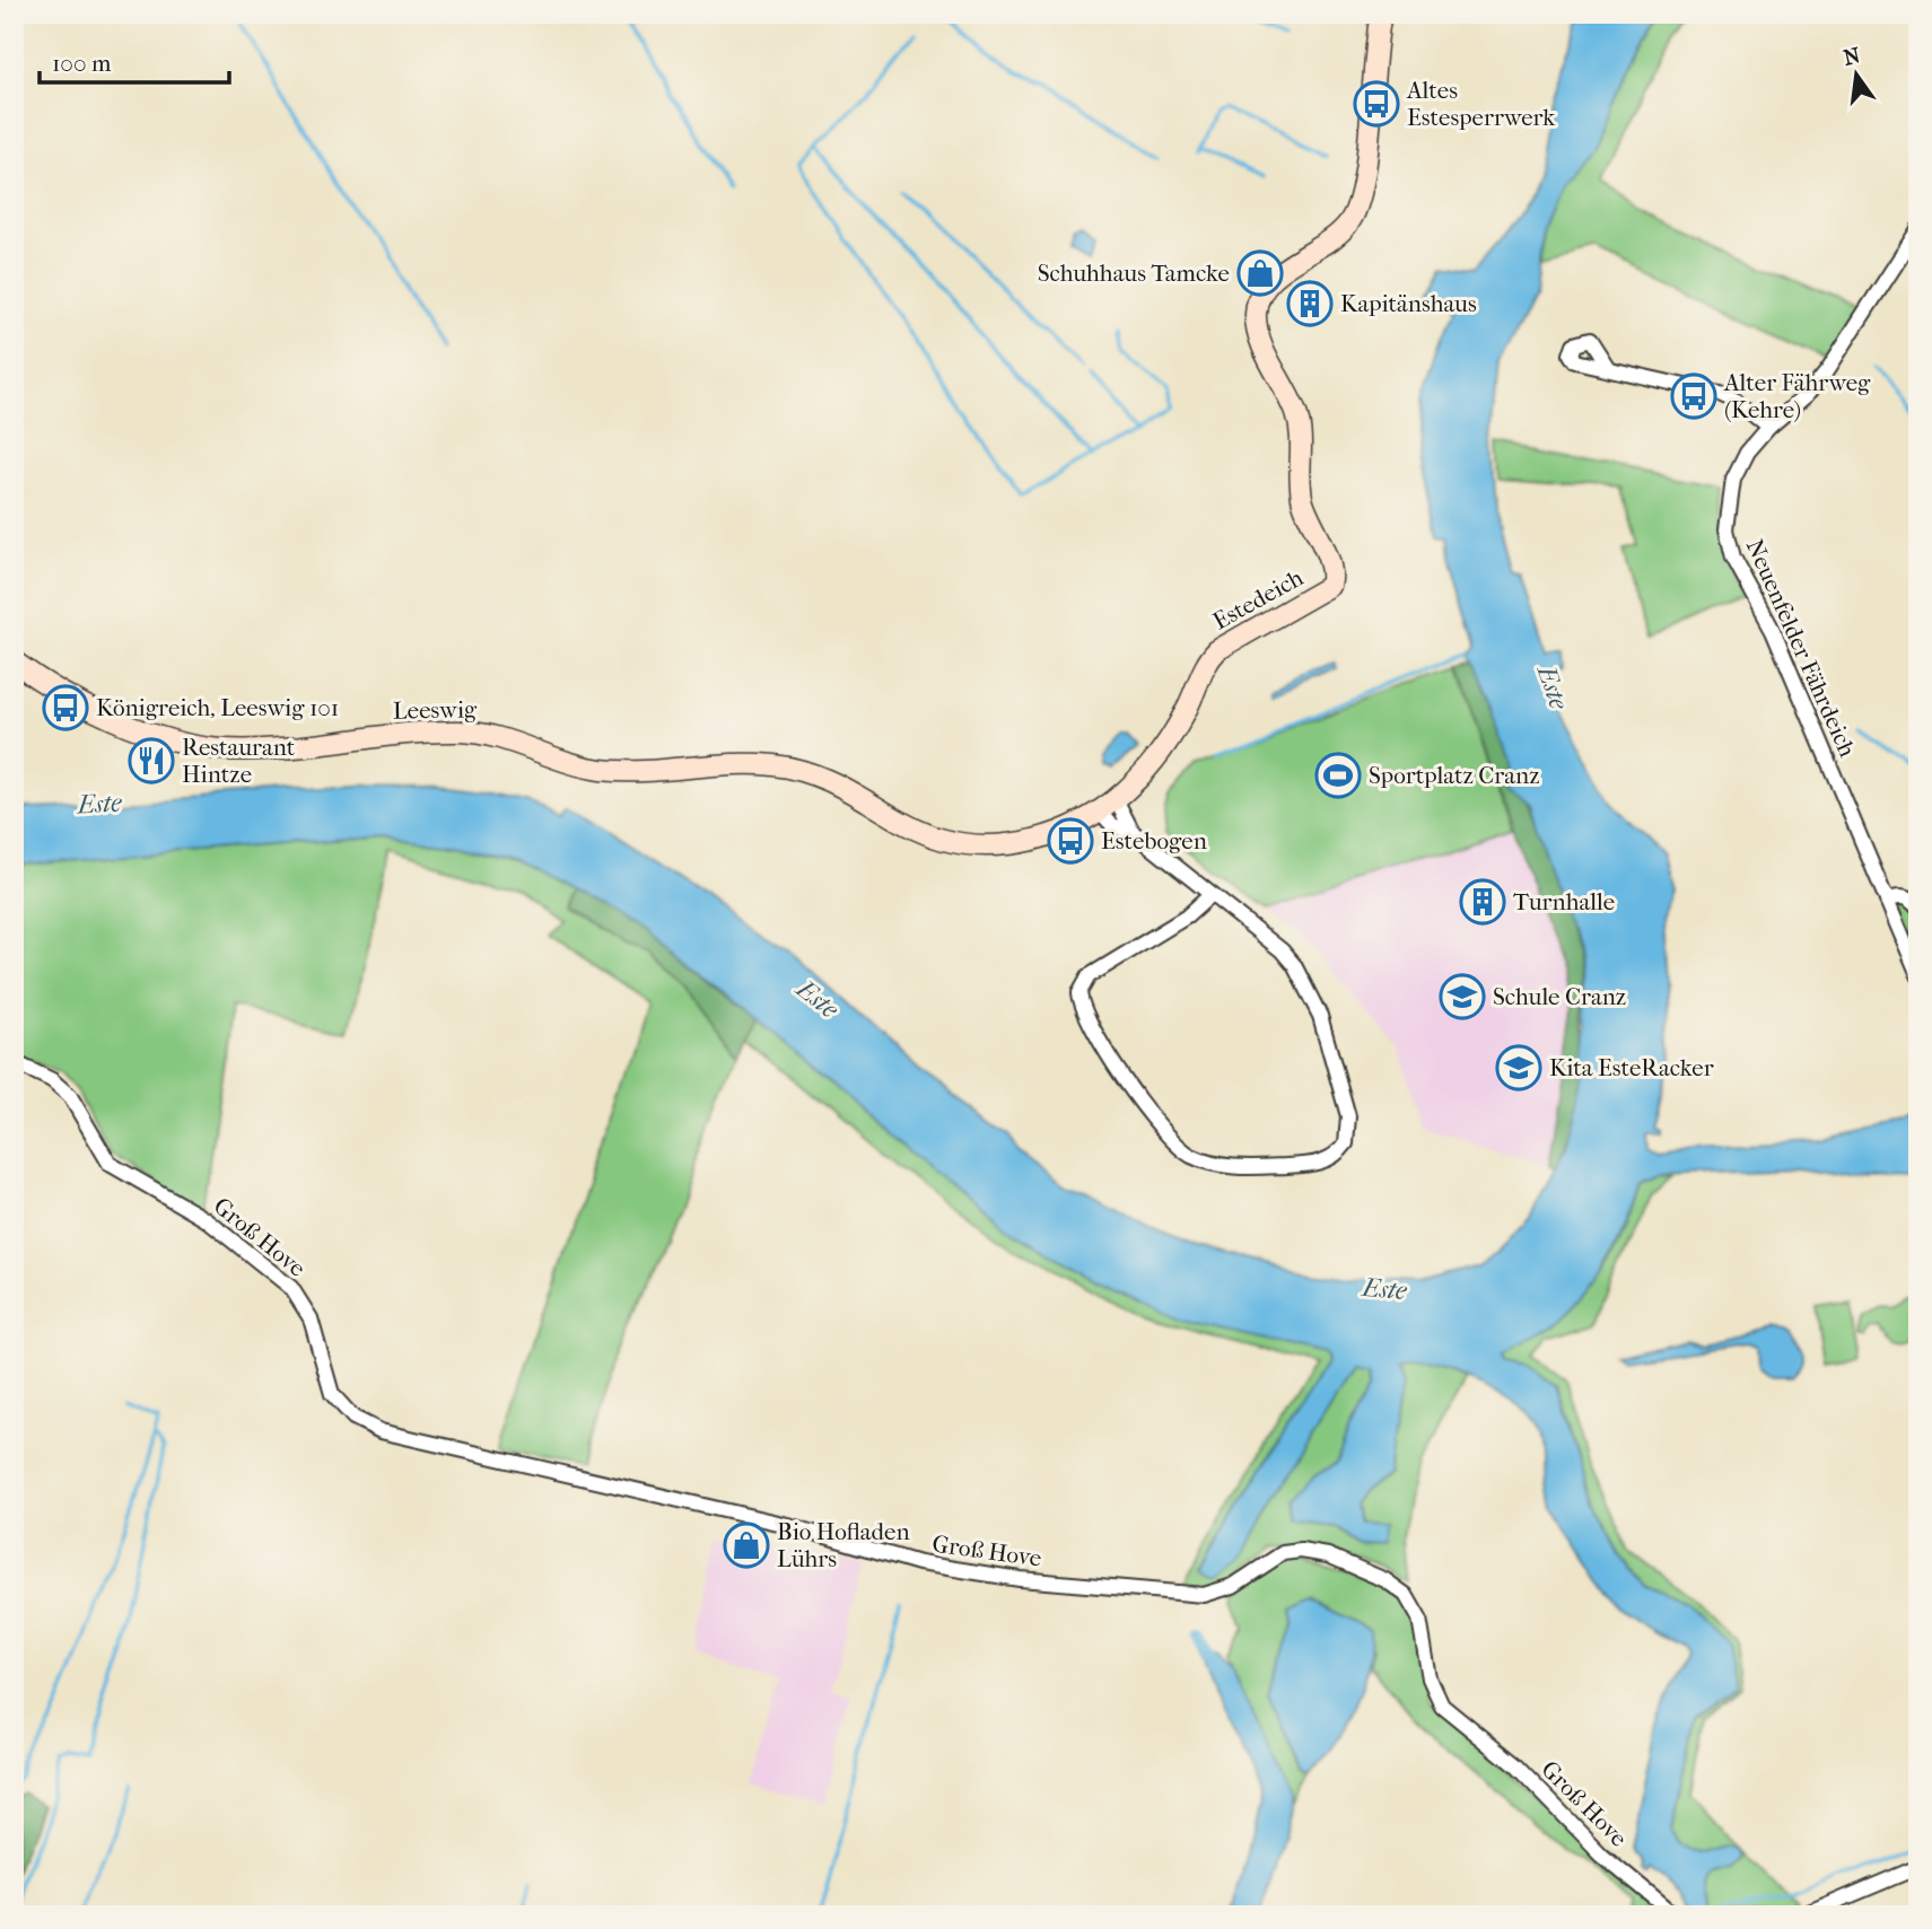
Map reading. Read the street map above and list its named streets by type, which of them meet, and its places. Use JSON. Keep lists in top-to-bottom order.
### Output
{
  "streets": {
    "street": [
      "Estedeich",
      "Neuenfelder Fährdeich",
      "Leeswig",
      "Groß Hove"
    ]
  },
  "crossings": [
    ["Estedeich", "Leeswig"]
  ],
  "water": ["Este"],
  "places": {
    "bus stop": [
      "Altes Estesperrwerk",
      "Alter Fährweg (Kehre)",
      "Königreich, Leeswig 101",
      "Estebogen"
    ],
    "shop": ["Schuhhaus Tamcke", "Bio Hofladen Lührs"],
    "building": ["Kapitänshaus", "Turnhalle"],
    "restaurant": ["Restaurant Hintze"],
    "sports": ["Sportplatz Cranz"],
    "school or university": ["Schule Cranz", "Kita EsteRacker"]
  },
  "scale_bar": "100 m",
  "north": "top"
}
